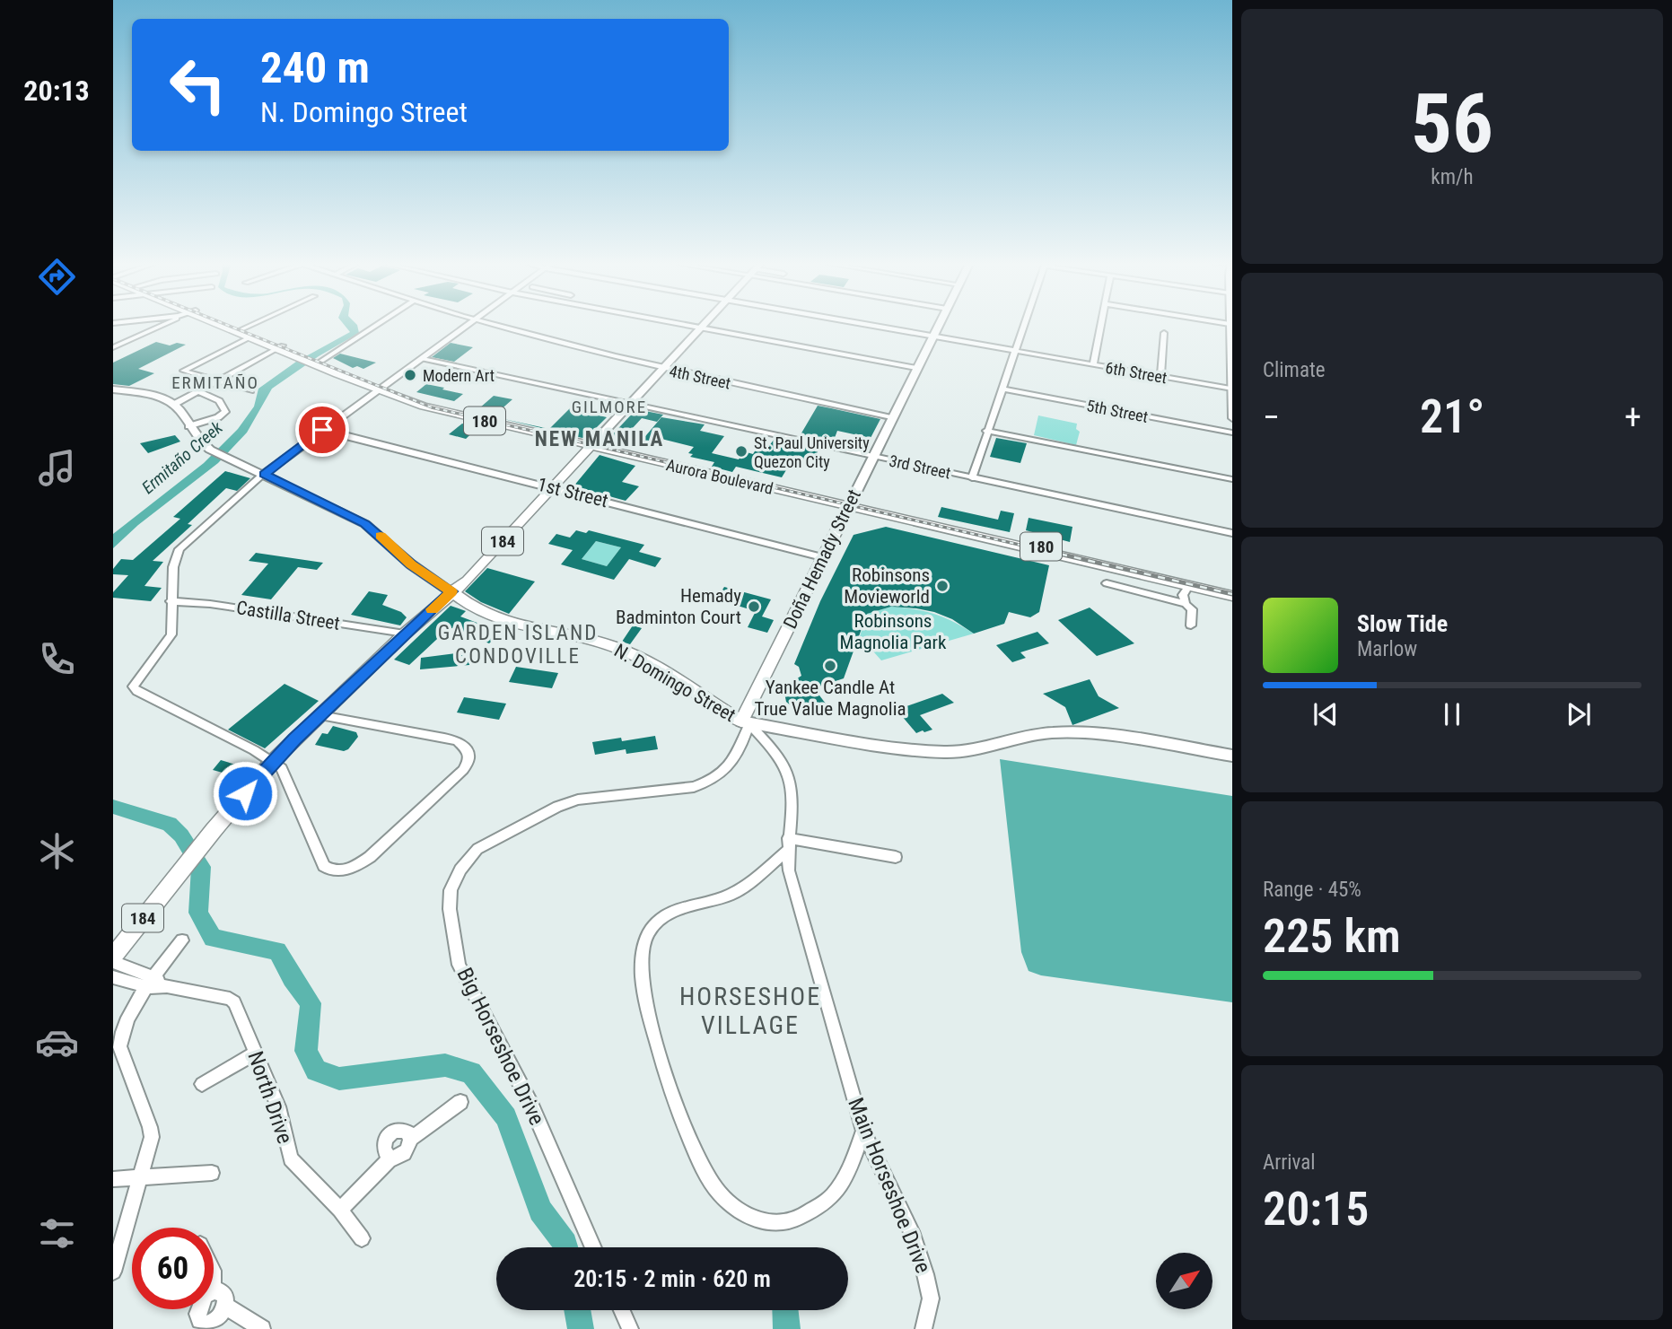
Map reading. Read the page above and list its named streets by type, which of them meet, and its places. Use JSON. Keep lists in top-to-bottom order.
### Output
{
  "streets": {
    "main road": [
      "180",
      "Aurora Boulevard",
      "184",
      "Doña Hemady Street",
      "N. Domingo Street"
    ],
    "street": [
      "6th Street",
      "4th Street",
      "5th Street",
      "3rd Street",
      "1st Street",
      "Castilla Street",
      "Big Horseshoe Drive",
      "North Drive",
      "Main Horseshoe Drive"
    ]
  },
  "crossings": [
    ["6th Street", "Doña Hemady Street"],
    ["4th Street", "Doña Hemady Street"],
    ["3rd Street", "Doña Hemady Street"],
    ["Aurora Boulevard", "184"],
    ["Aurora Boulevard", "Doña Hemady Street"],
    ["1st Street", "184"],
    ["1st Street", "Doña Hemady Street"],
    ["184", "Castilla Street"],
    ["184", "N. Domingo Street"],
    ["Doña Hemady Street", "N. Domingo Street"],
    ["Doña Hemady Street", "Big Horseshoe Drive"],
    ["Doña Hemady Street", "Main Horseshoe Drive"],
    ["N. Domingo Street", "Big Horseshoe Drive"],
    ["N. Domingo Street", "Main Horseshoe Drive"],
    ["Big Horseshoe Drive", "Main Horseshoe Drive"]
  ],
  "districts": [
    "ERMITAÑO",
    "GILMORE",
    "NEW MANILA",
    "GARDEN ISLAND CONDOVILLE",
    "HORSESHOE VILLAGE"
  ],
  "water": ["Ermitaño Creek"],
  "parks": ["Robinsons Magnolia Park"],
  "places": [
    "Modern Art",
    "St. Paul University Quezon City",
    "Robinsons Movieworld",
    "Hemady Badminton Court",
    "Yankee Candle At True Value Magnolia"
  ],
  "north": "top right",
  "page": {
    "tabs": "20:13",
    "tile": [
      ["56", "km/h"],
      "Climate",
      ["Range · 45%", "225 km"],
      ["Arrival", "20:15"]
    ],
    "turn": ["240 m", "N. Domingo Street"],
    "heat": ["−", "21°", "+"],
    "song": ["Slow Tide", "Marlow"],
    "limit": "60",
    "trip": "20:15 · 2 min · 620 m"
  }
}
